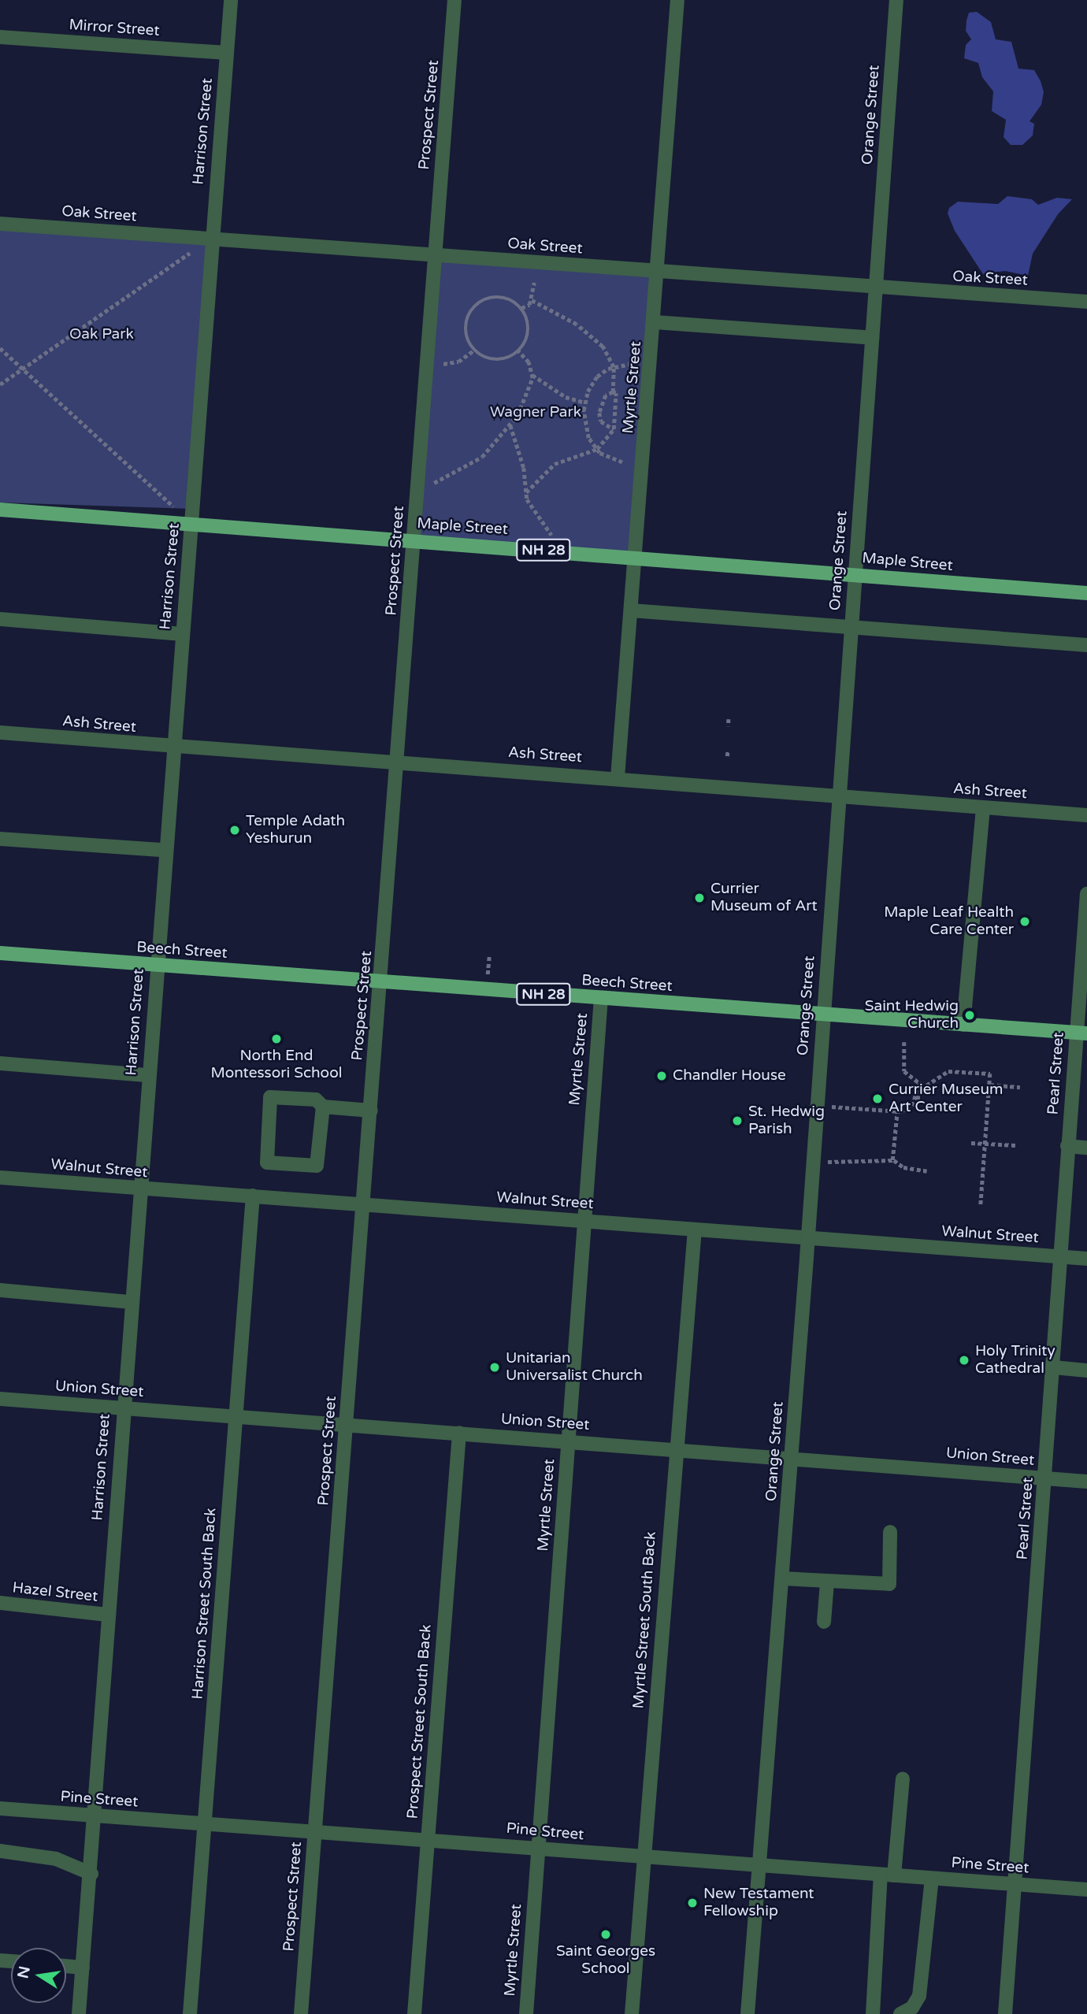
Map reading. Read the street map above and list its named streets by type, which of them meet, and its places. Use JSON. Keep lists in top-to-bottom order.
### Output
{
  "streets": {
    "main road": ["Maple Street", "NH 28", "Beech Street"],
    "street": [
      "Mirror Street",
      "Prospect Street",
      "Orange Street",
      "Harrison Street",
      "Oak Street",
      "Myrtle Street",
      "Ash Street",
      "Pearl Street",
      "Walnut Street",
      "Union Street",
      "Hazel Street",
      "Harrison Street South Back",
      "Myrtle Street South Back",
      "Prospect Street South Back",
      "Pine Street"
    ]
  },
  "crossings": [
    ["Mirror Street", "Harrison Street"],
    ["Prospect Street", "Oak Street"],
    ["Prospect Street", "Maple Street"],
    ["Prospect Street", "Ash Street"],
    ["Prospect Street", "Beech Street"],
    ["Prospect Street", "Walnut Street"],
    ["Prospect Street", "Union Street"],
    ["Prospect Street", "Pine Street"],
    ["Orange Street", "Oak Street"],
    ["Orange Street", "Maple Street"],
    ["Orange Street", "Ash Street"],
    ["Orange Street", "Beech Street"],
    ["Orange Street", "Walnut Street"],
    ["Orange Street", "Union Street"],
    ["Orange Street", "Pine Street"],
    ["Harrison Street", "Oak Street"],
    ["Harrison Street", "Maple Street"],
    ["Harrison Street", "Ash Street"],
    ["Harrison Street", "Beech Street"],
    ["Harrison Street", "Walnut Street"],
    ["Harrison Street", "Union Street"],
    ["Harrison Street", "Hazel Street"],
    ["Harrison Street", "Pine Street"],
    ["Oak Street", "Myrtle Street"],
    ["Myrtle Street", "Maple Street"],
    ["Myrtle Street", "Ash Street"],
    ["Myrtle Street", "Beech Street"],
    ["Myrtle Street", "Walnut Street"],
    ["Myrtle Street", "Union Street"],
    ["Myrtle Street", "Pine Street"],
    ["Beech Street", "Pearl Street"],
    ["Pearl Street", "Walnut Street"],
    ["Pearl Street", "Union Street"],
    ["Pearl Street", "Pine Street"],
    ["Walnut Street", "Harrison Street South Back"],
    ["Walnut Street", "Myrtle Street South Back"],
    ["Union Street", "Harrison Street South Back"],
    ["Union Street", "Myrtle Street South Back"],
    ["Union Street", "Prospect Street South Back"],
    ["Harrison Street South Back", "Pine Street"],
    ["Myrtle Street South Back", "Pine Street"],
    ["Prospect Street South Back", "Pine Street"]
  ],
  "parks": ["Oak Park", "Wagner Park"],
  "places": [
    "Temple Adath Yeshurun",
    "Currier Museum of Art",
    "Maple Leaf Health Care Center",
    "Saint Hedwig Church",
    "North End Montessori School",
    "Chandler House",
    "Currier Museum Art Center",
    "St. Hedwig Parish",
    "Holy Trinity Cathedral",
    "Unitarian Universalist Church",
    "New Testament Fellowship",
    "Saint Georges School"
  ],
  "north": "left"
}
